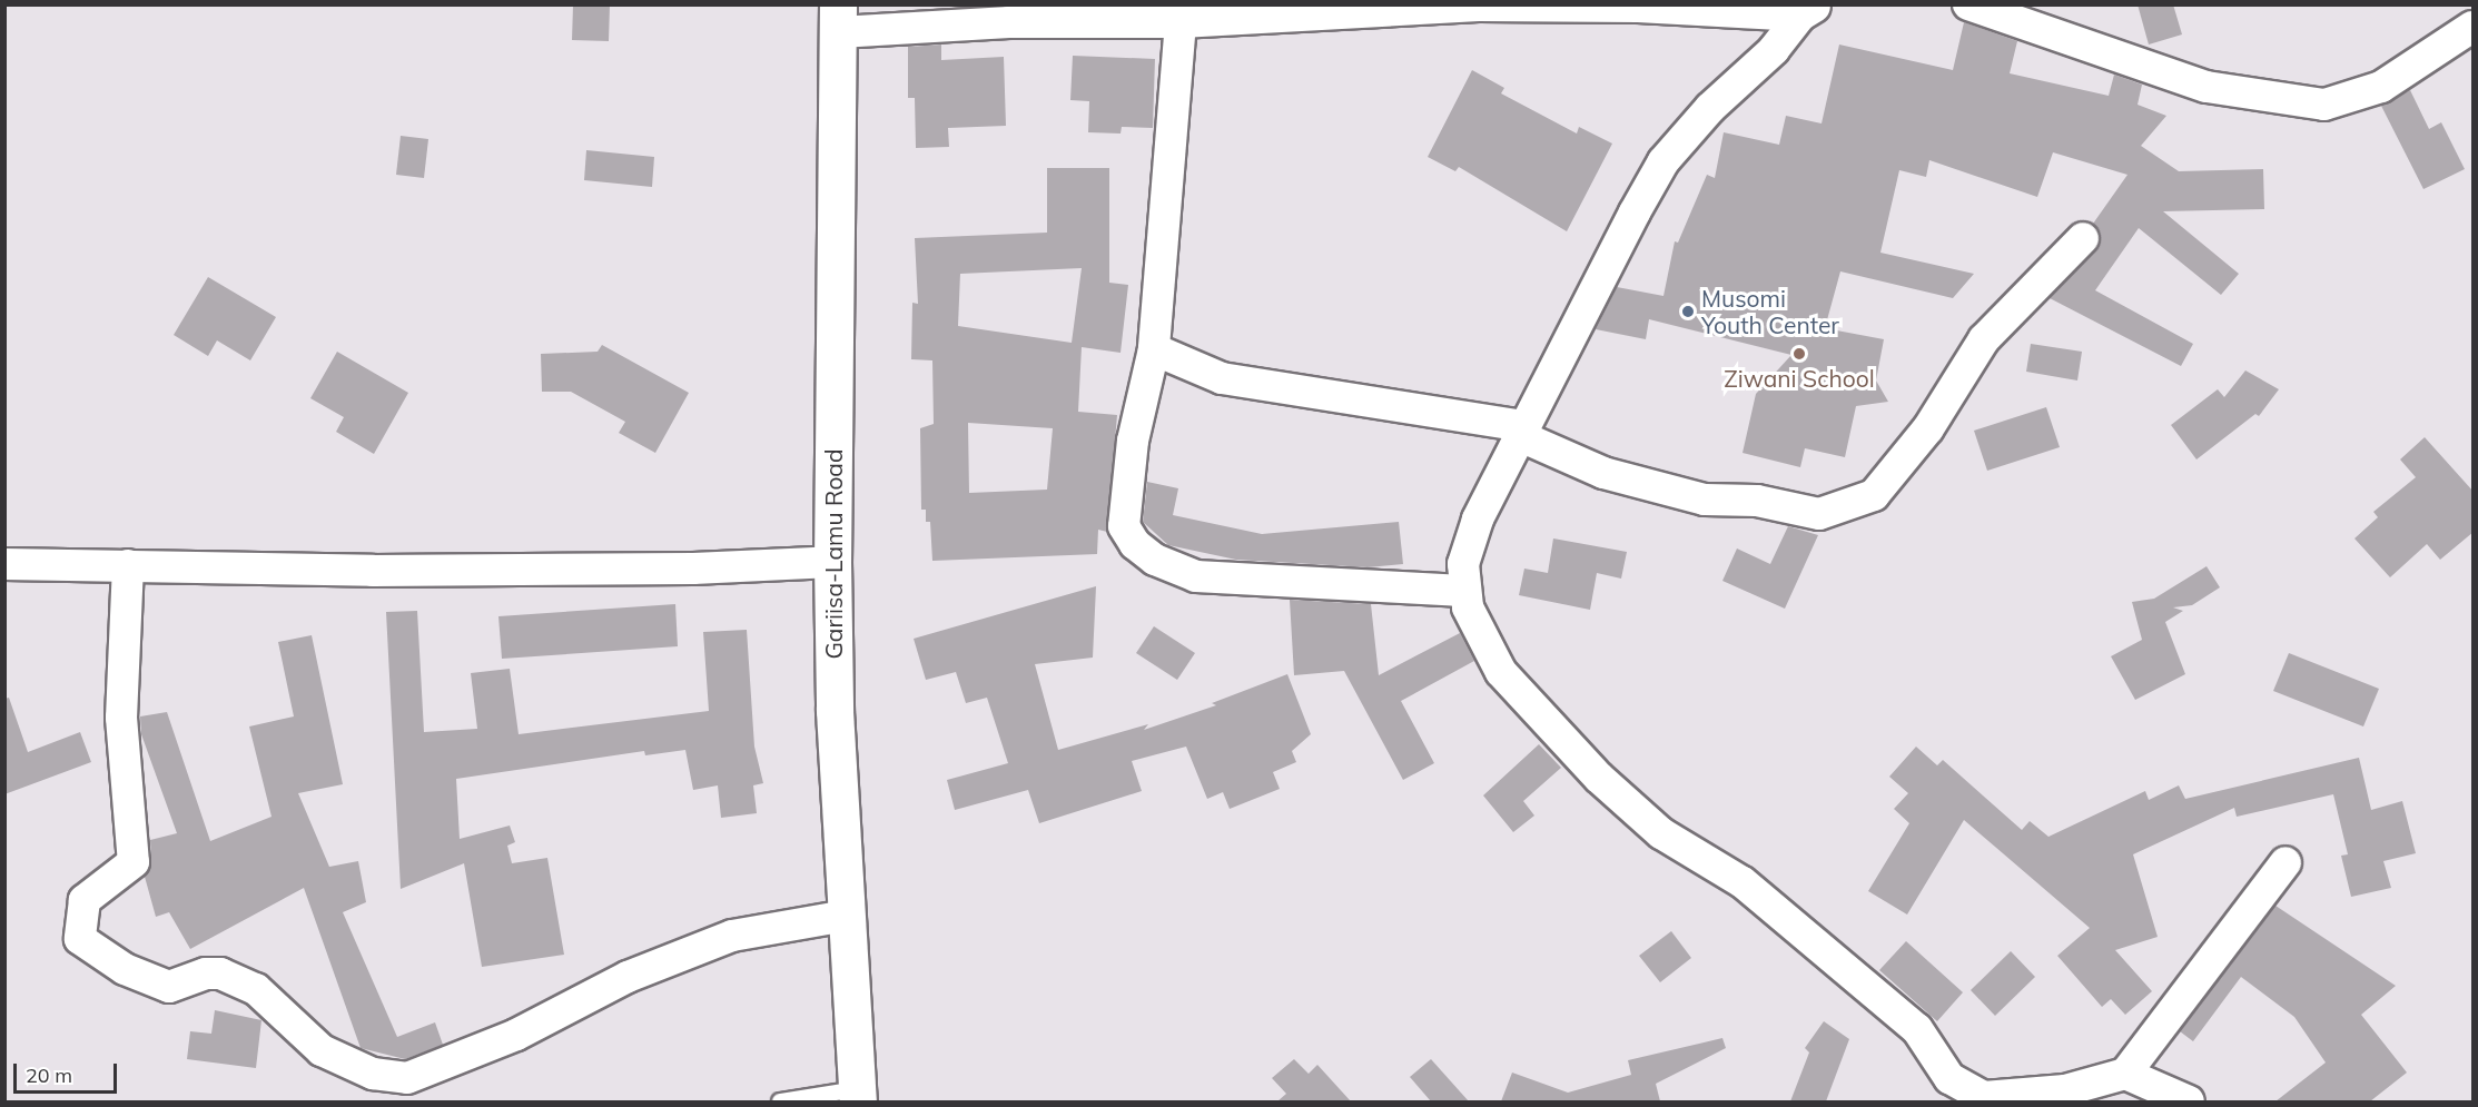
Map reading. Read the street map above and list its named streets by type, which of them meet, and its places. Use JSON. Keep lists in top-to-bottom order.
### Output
{
  "streets": {
    "street": ["Gariisa-Lamu Road"]
  },
  "places": ["Musomi Youth Center", "Ziwani School"],
  "scale_bar": "20 m"
}
